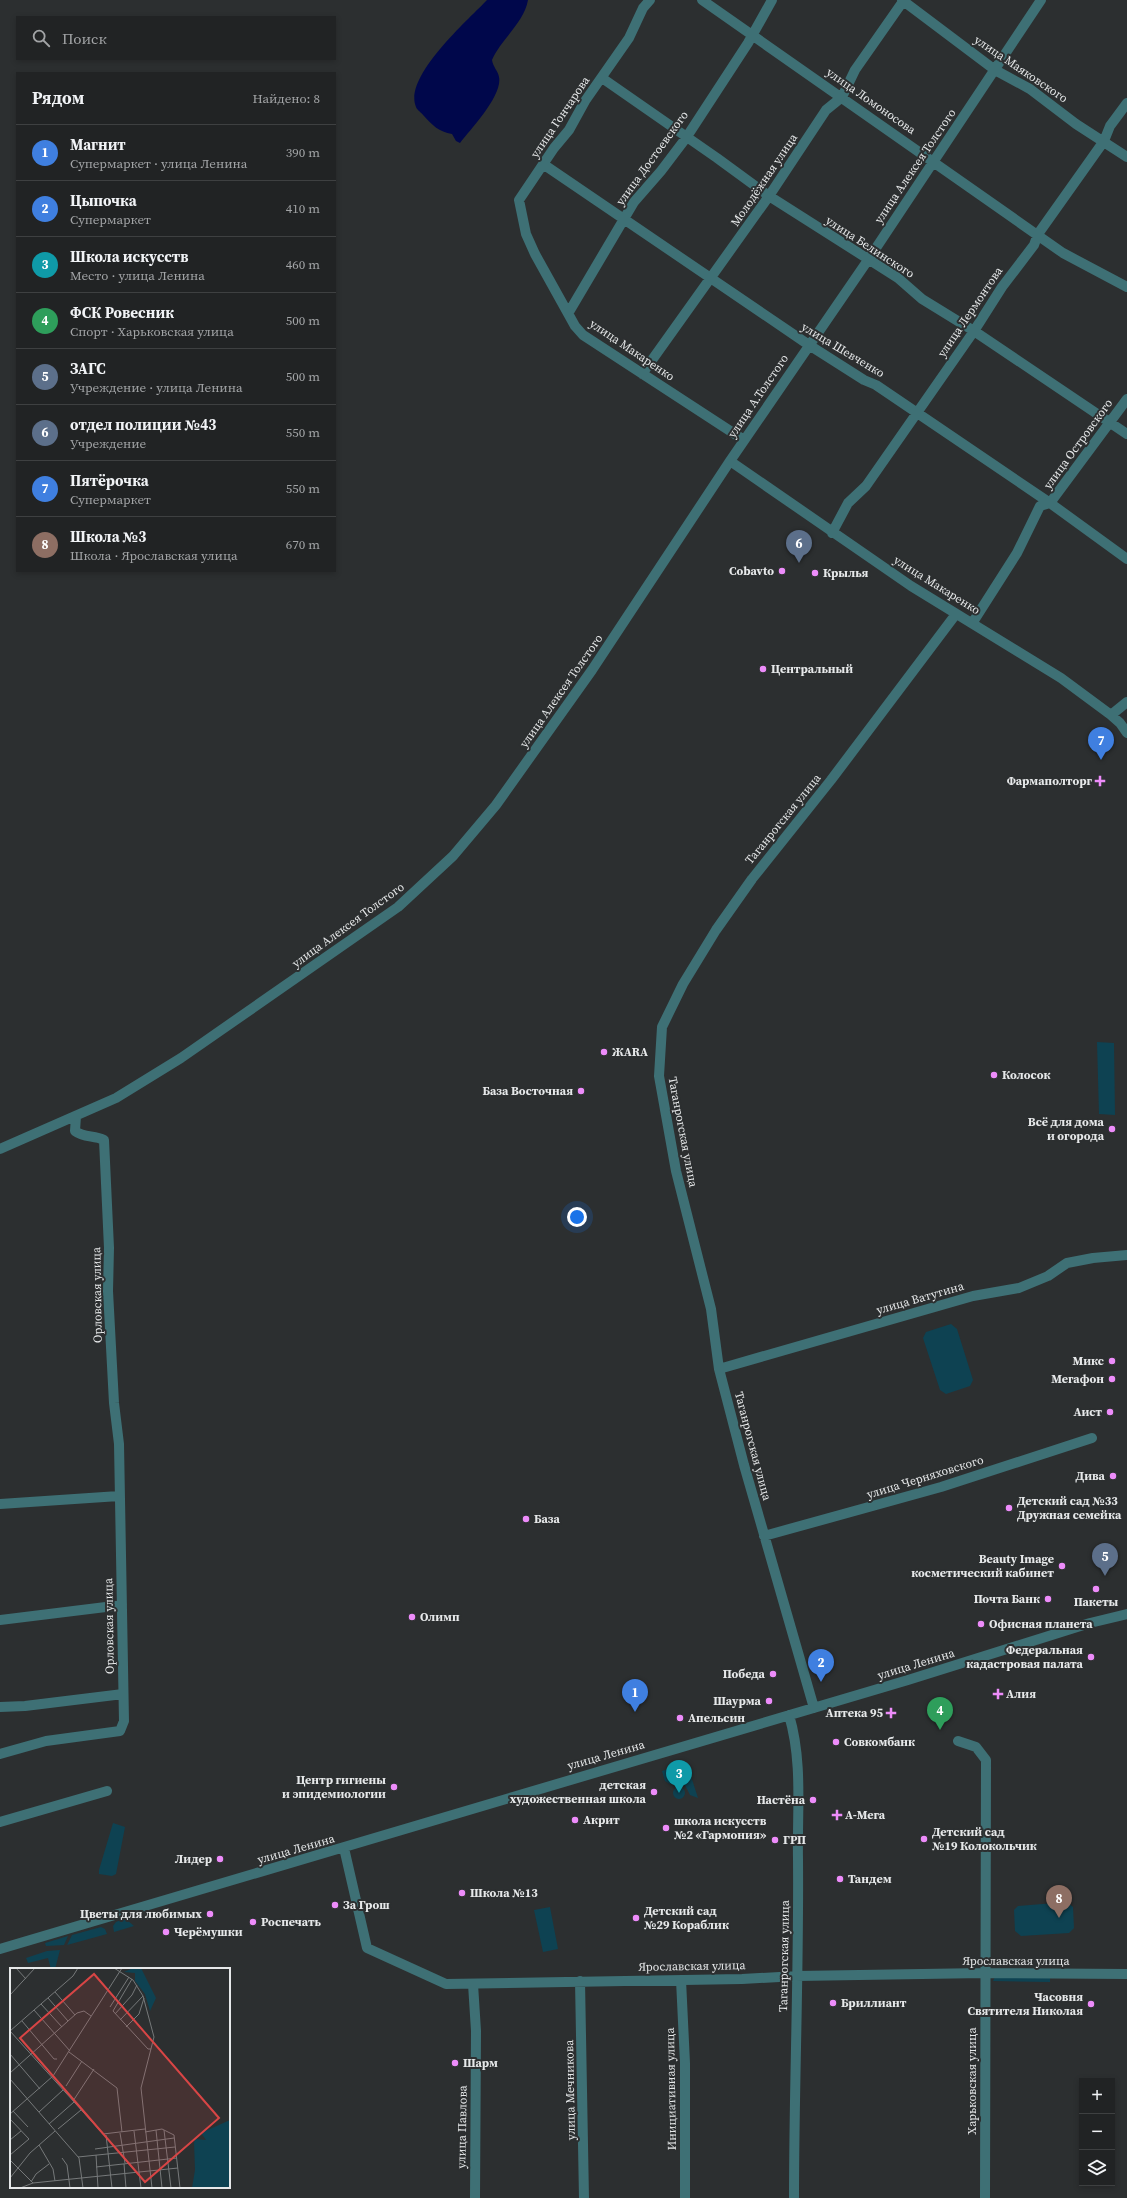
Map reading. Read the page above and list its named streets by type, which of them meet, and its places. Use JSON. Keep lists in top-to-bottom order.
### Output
{
  "streets": {
    "street": [
      "улица Маяковского",
      "улица Ломоносова",
      "улица Гончарова",
      "улица Достоевского",
      "улица Алексея Толстого",
      "Молодёжная улица",
      "улица Белинского",
      "улица Лермонтова",
      "улица Макаренко",
      "улица Шевченко",
      "улица А.Толстого",
      "улица Островского",
      "Таганрогская улица",
      "Орловская улица",
      "улица Ватутина",
      "улица Черняховского",
      "улица Ленина",
      "Ярославская улица",
      "Харьковская улица",
      "Инициативная улица",
      "улица Мечникова",
      "улица Павлова"
    ]
  },
  "crossings": [
    ["улица Маяковского", "улица Алексея Толстого"],
    ["улица Маяковского", "Молодёжная улица"],
    ["улица Маяковского", "улица Лермонтова"],
    ["улица Ломоносова", "улица Достоевского"],
    ["улица Ломоносова", "улица Алексея Толстого"],
    ["улица Ломоносова", "Молодёжная улица"],
    ["улица Ломоносова", "улица Лермонтова"],
    ["улица Гончарова", "улица Белинского"],
    ["улица Гончарова", "улица Макаренко"],
    ["улица Гончарова", "улица Шевченко"],
    ["улица Достоевского", "улица Белинского"],
    ["улица Достоевского", "улица Макаренко"],
    ["улица Достоевского", "улица Шевченко"],
    ["улица Алексея Толстого", "улица Белинского"],
    ["улица Алексея Толстого", "улица Макаренко"],
    ["улица Алексея Толстого", "улица Шевченко"],
    ["улица Алексея Толстого", "улица А.Толстого"],
    ["улица Алексея Толстого", "Орловская улица"],
    ["Молодёжная улица", "улица Белинского"],
    ["Молодёжная улица", "улица Макаренко"],
    ["Молодёжная улица", "улица Шевченко"],
    ["улица Белинского", "улица Лермонтова"],
    ["улица Белинского", "улица Островского"],
    ["улица Лермонтова", "улица Макаренко"],
    ["улица Лермонтова", "улица Шевченко"],
    ["улица Макаренко", "улица А.Толстого"],
    ["улица Макаренко", "улица Островского"],
    ["улица Макаренко", "Таганрогская улица"],
    ["улица Шевченко", "улица А.Толстого"],
    ["улица Шевченко", "улица Островского"],
    ["Таганрогская улица", "улица Ватутина"],
    ["Таганрогская улица", "улица Черняховского"],
    ["Таганрогская улица", "улица Ленина"],
    ["Таганрогская улица", "Ярославская улица"],
    ["улица Ленина", "Ярославская улица"],
    ["Ярославская улица", "Харьковская улица"],
    ["Ярославская улица", "Инициативная улица"],
    ["Ярославская улица", "улица Мечникова"],
    ["Ярославская улица", "улица Павлова"]
  ],
  "places": {
    "other": [
      "Cobavto",
      "Крылья",
      "Центральный",
      "ЖАRА",
      "Колосок",
      "База Восточная",
      "Всё для дома и огорода",
      "Микс",
      "Мегафон",
      "Аист",
      "Дива",
      "Детский сад №33 Дружная семейка",
      "База",
      "Beauty Image косметический кабинет",
      "Пакеты",
      "Почта Банк",
      "Олимп",
      "Офисная планета",
      "Федеральная кадастровая палата",
      "Победа",
      "Шаурма",
      "Апельсин",
      "Совкомбанк",
      "Центр гигиены и эпидемиологии",
      "детская художественная школа",
      "Настёна",
      "Акрит",
      "школа искусств №2 «Гармония»",
      "Детский сад №19 Колокольчик",
      "ГРП",
      "Лидер",
      "Тандем",
      "Школа №13",
      "За Грош",
      "Цветы для любимых",
      "Детский сад №29 Кораблик",
      "Роспечать",
      "Черёмушки",
      "Бриллиант",
      "Часовня Святителя Николая",
      "Шарм"
    ],
    "health": [
      "Фармаполторг",
      "Алия",
      "Аптека 95",
      "А-Мега"
    ]
  },
  "page": {
    "search": "Поиск",
    "heading": ["Рядом", "Найдено: 8"],
    "list": [
      {
        "mark": "1",
        "name": "Магнит",
        "note": "Супермаркет · улица Ленина",
        "value": "390 m"
      },
      {
        "mark": "2",
        "name": "Цыпочка",
        "note": "Супермаркет",
        "value": "410 m"
      },
      {
        "mark": "3",
        "name": "Школа искусств",
        "note": "Место · улица Ленина",
        "value": "460 m"
      },
      {
        "mark": "4",
        "name": "ФСК Ровесник",
        "note": "Спорт · Харьковская улица",
        "value": "500 m"
      },
      {
        "mark": "5",
        "name": "ЗАГС",
        "note": "Учреждение · улица Ленина",
        "value": "500 m"
      },
      {
        "mark": "6",
        "name": "отдел полиции №43",
        "note": "Учреждение",
        "value": "550 m"
      },
      {
        "mark": "7",
        "name": "Пятёрочка",
        "note": "Супермаркет",
        "value": "550 m"
      },
      {
        "mark": "8",
        "name": "Школа №3",
        "note": "Школа · Ярославская улица",
        "value": "670 m"
      }
    ],
    "pins": [
      "6",
      "7",
      "5",
      "2",
      "1",
      "4",
      "3",
      "8"
    ],
    "map_buttons": ["+", "−"]
  }
}
